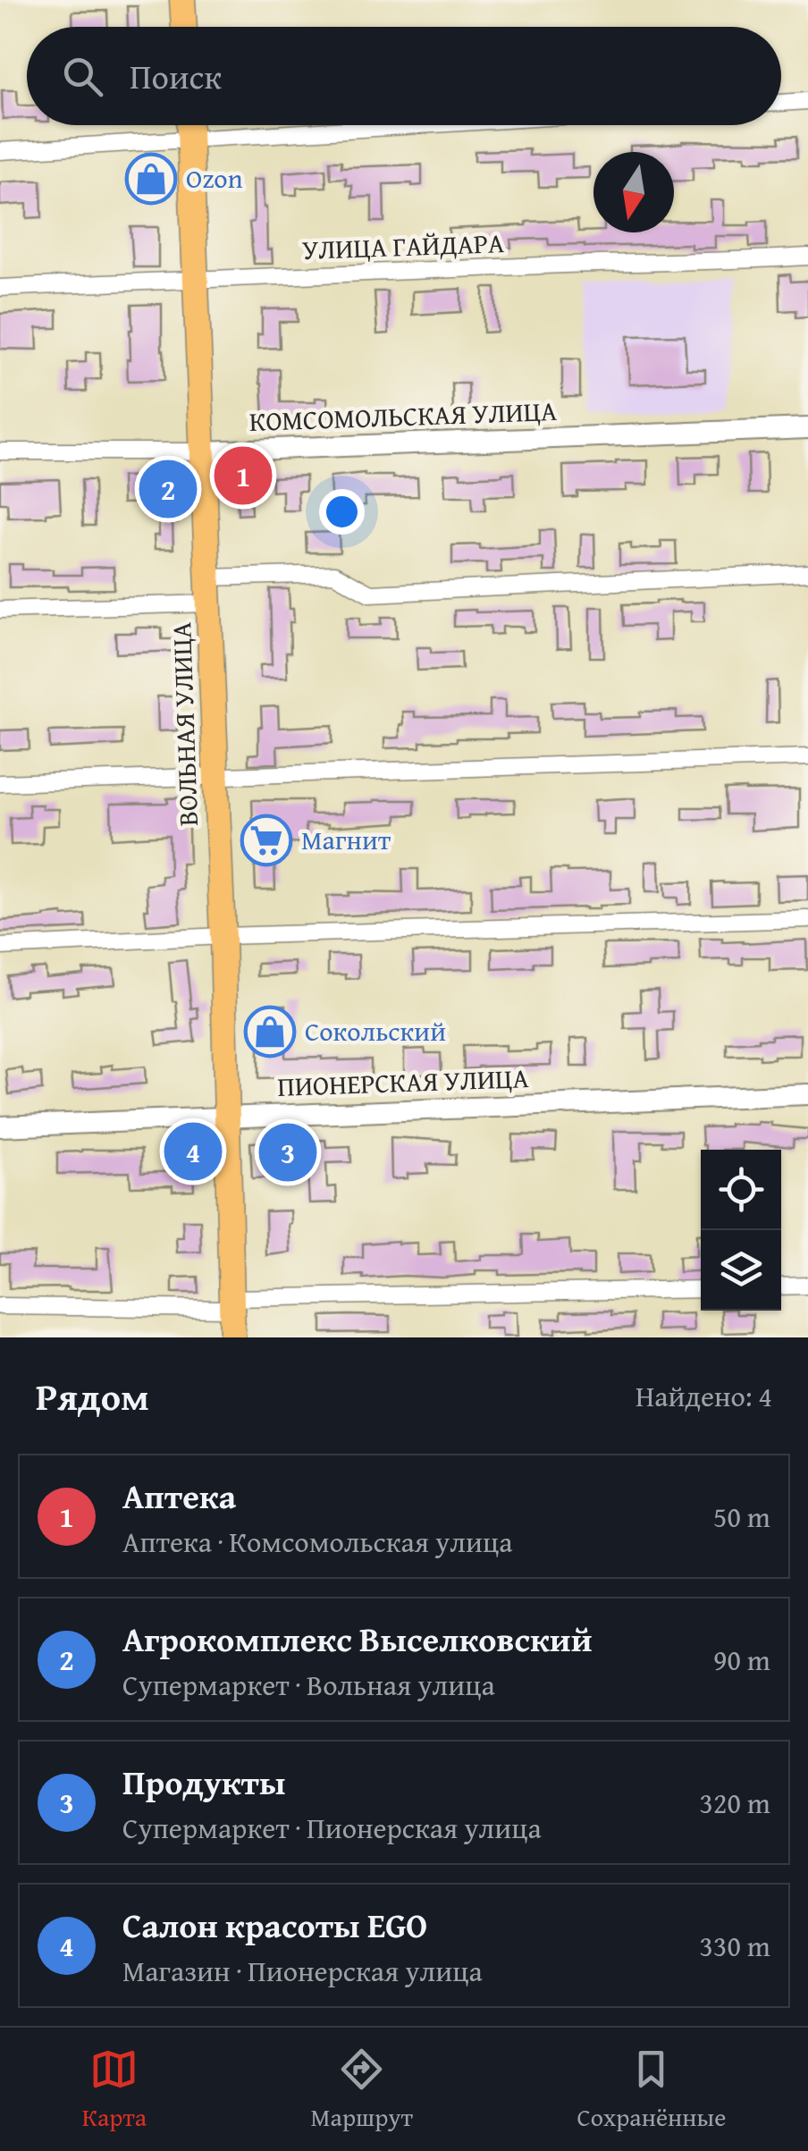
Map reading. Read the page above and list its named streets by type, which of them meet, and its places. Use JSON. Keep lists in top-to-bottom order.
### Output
{
  "streets": {
    "main road": ["ВОЛЬНАЯ УЛИЦА"],
    "street": ["УЛИЦА ГАЙДАРА", "КОМСОМОЛЬСКАЯ УЛИЦА", "ПИОНЕРСКАЯ УЛИЦА"]
  },
  "crossings": [
    ["УЛИЦА ГАЙДАРА", "ВОЛЬНАЯ УЛИЦА"],
    ["КОМСОМОЛЬСКАЯ УЛИЦА", "ВОЛЬНАЯ УЛИЦА"],
    ["ВОЛЬНАЯ УЛИЦА", "ПИОНЕРСКАЯ УЛИЦА"]
  ],
  "places": {
    "shop": ["Ozon", "Сокольский"],
    "supermarket": ["Магнит"]
  },
  "north": "bottom",
  "page": {
    "search": "Поиск",
    "pins": [
      "1",
      "2",
      "4",
      "3"
    ],
    "heading": ["Рядом", "Найдено: 4"],
    "list": [
      {
        "mark": "1",
        "name": "Аптека",
        "note": "Аптека · Комсомольская улица",
        "value": "50 m"
      },
      {
        "mark": "2",
        "name": "Агрокомплекс Выселковский",
        "note": "Супермаркет · Вольная улица",
        "value": "90 m"
      },
      {
        "mark": "3",
        "name": "Продукты",
        "note": "Супермаркет · Пионерская улица",
        "value": "320 m"
      },
      {
        "mark": "4",
        "name": "Салон красоты EGO",
        "note": "Магазин · Пионерская улица",
        "value": "330 m"
      }
    ],
    "nav": ["Карта", "Маршрут", "Сохранённые"]
  }
}
